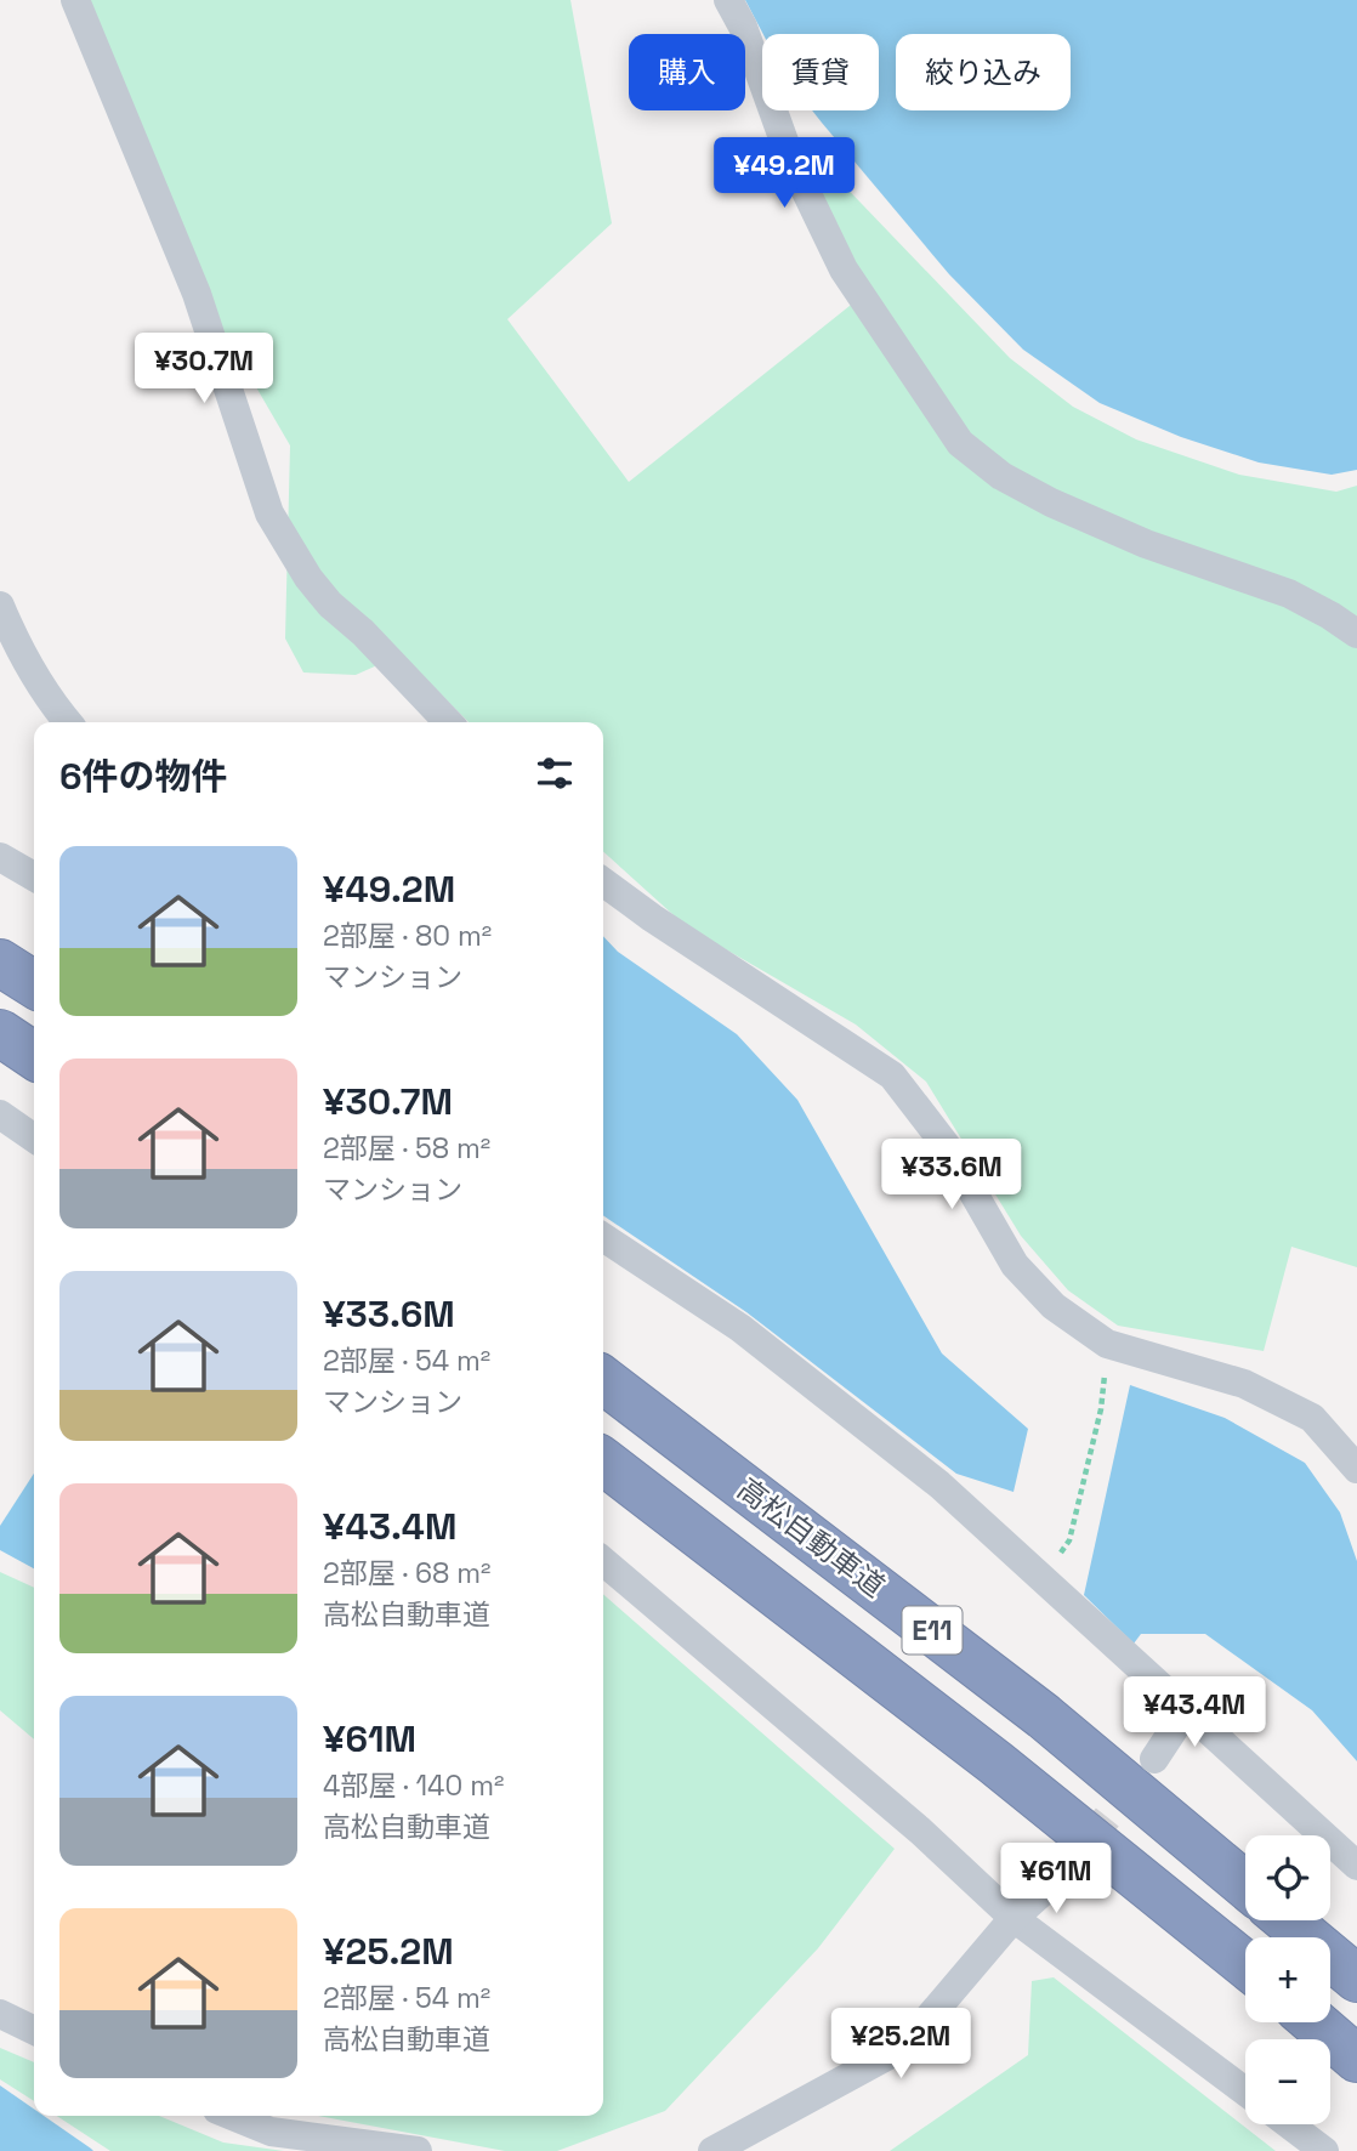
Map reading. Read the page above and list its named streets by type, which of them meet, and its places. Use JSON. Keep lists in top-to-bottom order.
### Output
{
  "streets": {
    "highway": ["高松自動車道", "E11"]
  },
  "page": {
    "chip": ["購入", "賃貸", "絞り込み"],
    "price": [
      "¥49.2M",
      "¥30.7M",
      "¥33.6M",
      "¥43.4M",
      "¥61M",
      "¥25.2M"
    ],
    "heading": "6件の物件",
    "list": [
      {
        "name": "¥49.2M",
        "note": "2部屋 · 80 m² · マンション"
      },
      {
        "name": "¥30.7M",
        "note": "2部屋 · 58 m² · マンション"
      },
      {
        "name": "¥33.6M",
        "note": "2部屋 · 54 m² · マンション"
      },
      {
        "name": "¥43.4M",
        "note": "2部屋 · 68 m² · 高松自動車道"
      },
      {
        "name": "¥61M",
        "note": "4部屋 · 140 m² · 高松自動車道"
      },
      {
        "name": "¥25.2M",
        "note": "2部屋 · 54 m² · 高松自動車道"
      }
    ],
    "map_buttons": ["+", "−"]
  }
}
